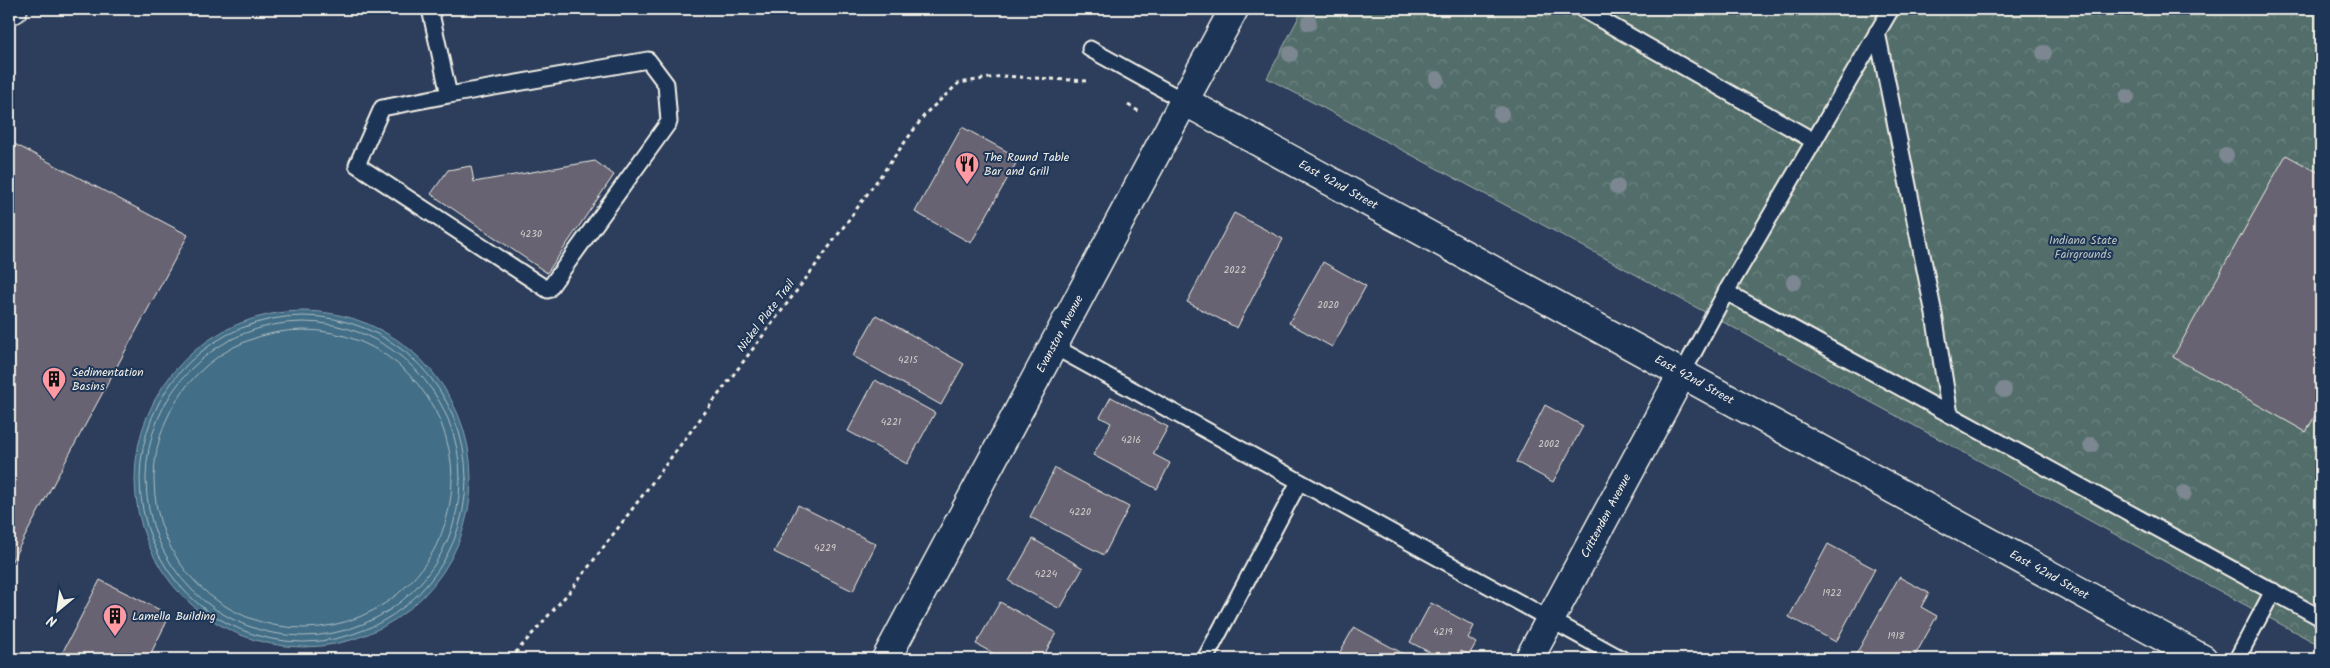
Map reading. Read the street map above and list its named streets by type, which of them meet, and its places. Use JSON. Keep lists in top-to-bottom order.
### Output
{
  "streets": {
    "street": ["East 42nd Street", "Evanston Avenue", "Crittenden Avenue"],
    "path": ["Nickel Plate Trail"]
  },
  "crossings": [
    ["East 42nd Street", "Evanston Avenue"],
    ["East 42nd Street", "Crittenden Avenue"]
  ],
  "parks": ["Indiana State Fairgrounds"],
  "places": {
    "restaurant": ["The Round Table Bar and Grill"],
    "building": ["Sedimentation Basins", "Lamella Building"]
  },
  "house_numbers": [
    "4230",
    "2022",
    "2020",
    "4215",
    "4221",
    "4216",
    "2002",
    "4220",
    "4229",
    "4224",
    "1922",
    "4219",
    "1918"
  ],
  "north": "bottom left"
}
